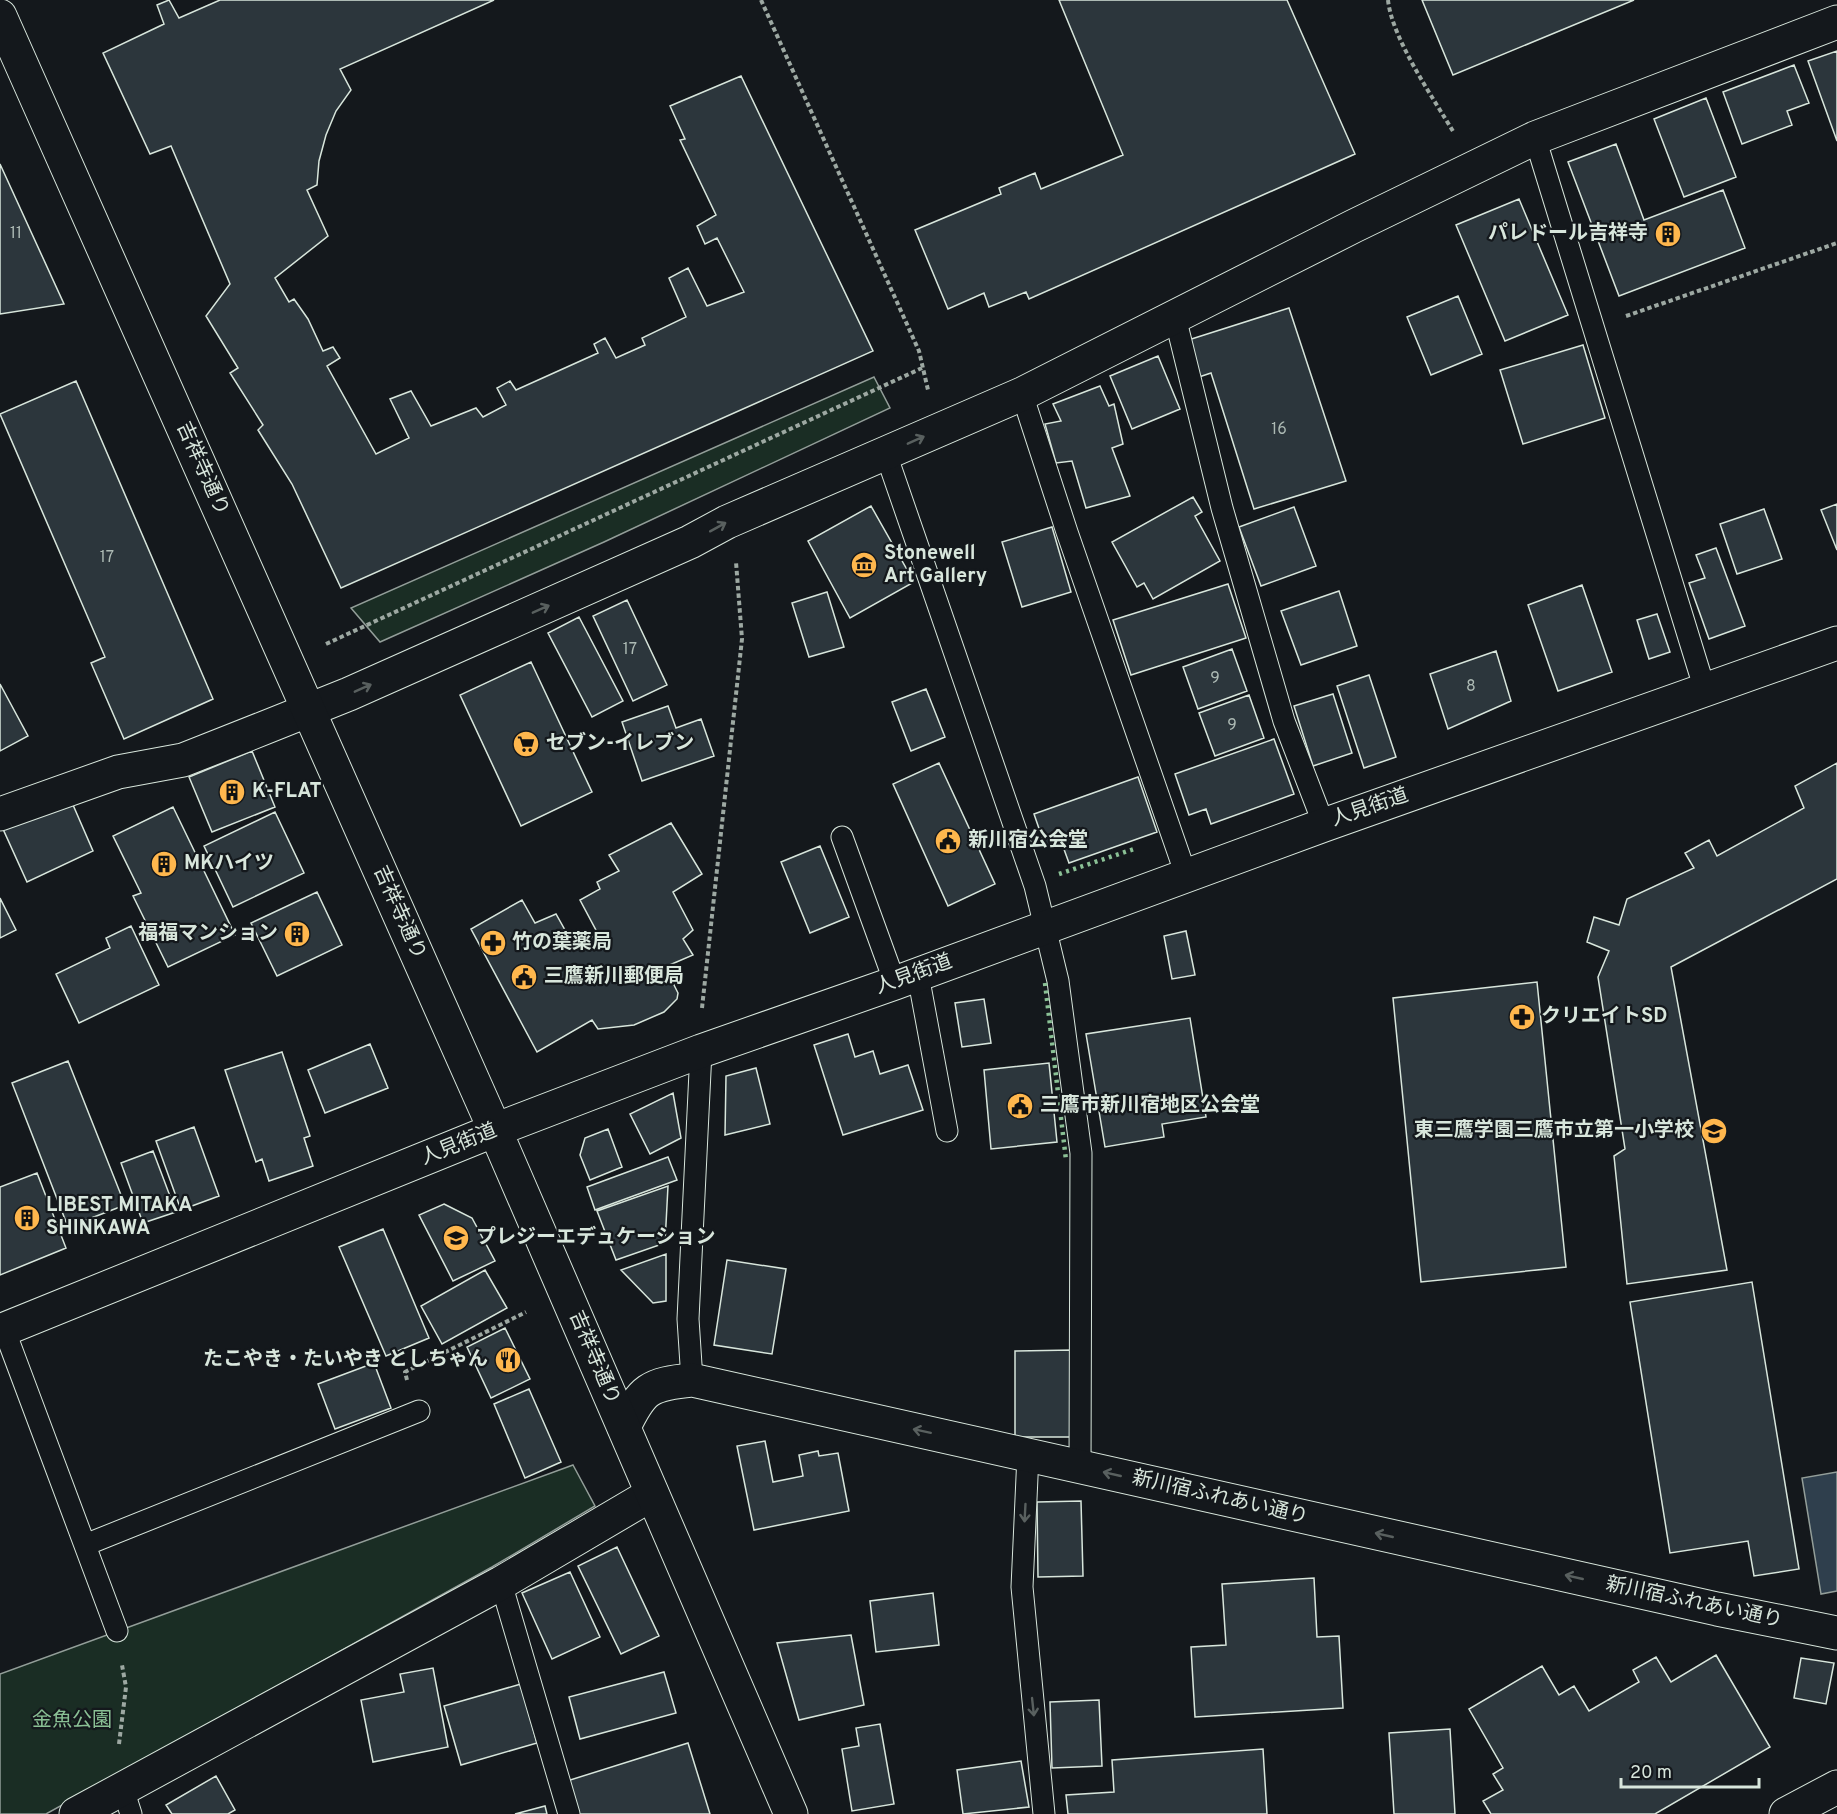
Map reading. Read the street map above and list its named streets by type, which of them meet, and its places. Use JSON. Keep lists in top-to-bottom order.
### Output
{
  "streets": {
    "main road": ["吉祥寺通り", "人見街道", "新川宿ふれあい通り"]
  },
  "crossings": [
    ["吉祥寺通り", "人見街道"],
    ["吉祥寺通り", "新川宿ふれあい通り"]
  ],
  "one_way": ["新川宿ふれあい通り"],
  "parks": ["金魚公園"],
  "places": {
    "building": [
      "パレドール吉祥寺",
      "K-FLAT",
      "MKハイツ",
      "福福マンション",
      "LIBEST MITAKA SHINKAWA"
    ],
    "museum": ["Stonewell Art Gallery"],
    "supermarket": ["セブン-イレブン"],
    "public building": ["新川宿公会堂", "三鷹新川郵便局", "三鷹市新川宿地区公会堂"],
    "pharmacy": ["竹の葉薬局", "クリエイトSD"],
    "school or university": ["東三鷹学園三鷹市立第一小学校", "プレジーエデュケーション"],
    "restaurant": ["たこやき・たいやき としちゃん"]
  },
  "house_numbers": [
    "11",
    "16",
    "17",
    "17",
    "9",
    "8",
    "9"
  ],
  "scale_bar": "20 m"
}
